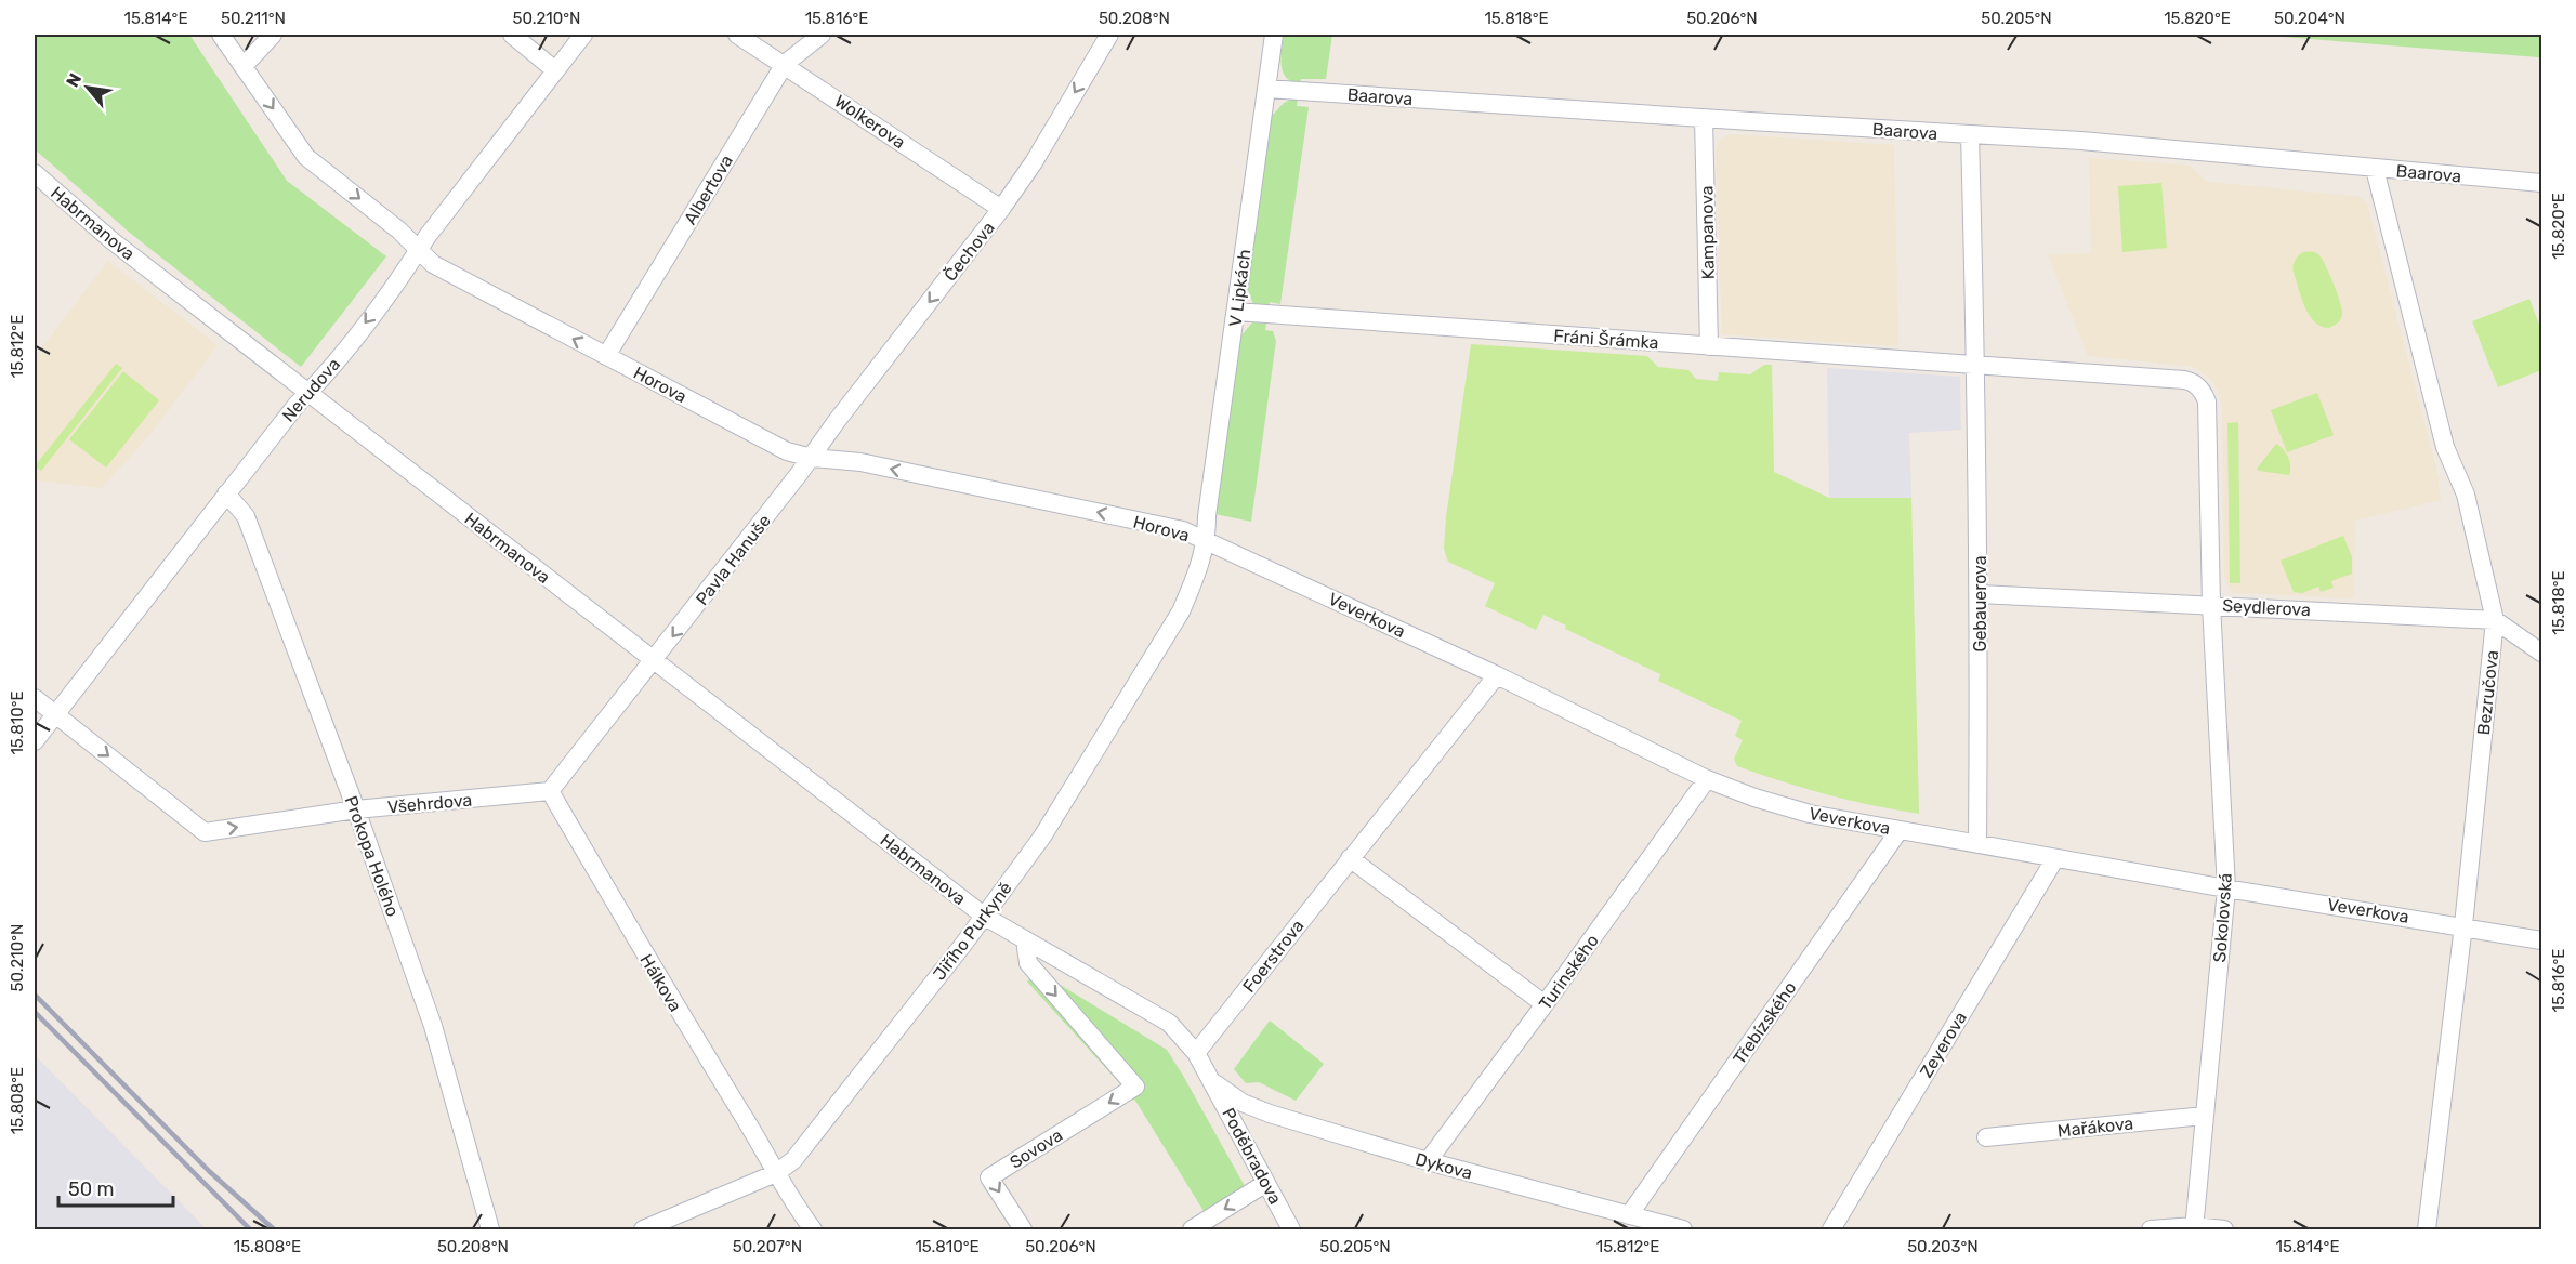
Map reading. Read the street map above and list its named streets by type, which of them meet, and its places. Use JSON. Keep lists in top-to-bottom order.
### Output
{
  "streets": {
    "street": [
      "Baarova",
      "Wolkerova",
      "Albertova",
      "Habrmanova",
      "Kampanova",
      "Čechova",
      "V Lipkách",
      "Fráni Šrámka",
      "Horova",
      "Nerudova",
      "Pavla Hanuše",
      "Gebauerova",
      "Seydlerova",
      "Veverkova",
      "Bezručova",
      "Všehrdova",
      "Prokopa Holého",
      "Sokolovská",
      "Jiřího Purkyně",
      "Foerstrova",
      "Turinského",
      "Hálkova",
      "Třebízského",
      "Zeyerova",
      "Mařákova",
      "Sovova",
      "Poděbradova",
      "Dykova"
    ]
  },
  "crossings": [
    ["Baarova", "Kampanova"],
    ["Baarova", "V Lipkách"],
    ["Baarova", "Gebauerova"],
    ["Baarova", "Bezručova"],
    ["Wolkerova", "Albertova"],
    ["Wolkerova", "Čechova"],
    ["Albertova", "Horova"],
    ["Habrmanova", "Nerudova"],
    ["Habrmanova", "Pavla Hanuše"],
    ["Habrmanova", "Jiřího Purkyně"],
    ["Habrmanova", "Sovova"],
    ["Habrmanova", "Poděbradova"],
    ["Kampanova", "Fráni Šrámka"],
    ["Čechova", "Horova"],
    ["Čechova", "Pavla Hanuše"],
    ["V Lipkách", "Fráni Šrámka"],
    ["V Lipkách", "Horova"],
    ["V Lipkách", "Veverkova"],
    ["V Lipkách", "Jiřího Purkyně"],
    ["Fráni Šrámka", "Gebauerova"],
    ["Horova", "Nerudova"],
    ["Horova", "Pavla Hanuše"],
    ["Horova", "Veverkova"],
    ["Horova", "Jiřího Purkyně"],
    ["Nerudova", "Všehrdova"],
    ["Nerudova", "Prokopa Holého"],
    ["Gebauerova", "Seydlerova"],
    ["Gebauerova", "Veverkova"],
    ["Seydlerova", "Bezručova"],
    ["Seydlerova", "Sokolovská"],
    ["Veverkova", "Bezručova"],
    ["Veverkova", "Sokolovská"],
    ["Veverkova", "Jiřího Purkyně"],
    ["Veverkova", "Foerstrova"],
    ["Veverkova", "Turinského"],
    ["Veverkova", "Třebízského"],
    ["Veverkova", "Zeyerova"],
    ["Všehrdova", "Prokopa Holého"],
    ["Všehrdova", "Hálkova"],
    ["Sokolovská", "Mařákova"],
    ["Jiřího Purkyně", "Hálkova"],
    ["Foerstrova", "Poděbradova"],
    ["Turinského", "Dykova"],
    ["Třebízského", "Dykova"],
    ["Sovova", "Poděbradova"],
    ["Poděbradova", "Dykova"]
  ],
  "one_way": ["Čechova", "Pavla Hanuše", "Všehrdova"],
  "scale_bar": "50 m",
  "north": "top left",
  "coordinates": [
    "15.814°E",
    "50.211°N",
    "50.210°N",
    "15.816°E",
    "50.208°N",
    "15.818°E",
    "50.206°N",
    "50.205°N",
    "15.820°E",
    "50.204°N",
    "15.812°E",
    "15.810°E",
    "15.808°E",
    "50.207°N",
    "50.203°N"
  ]
}
